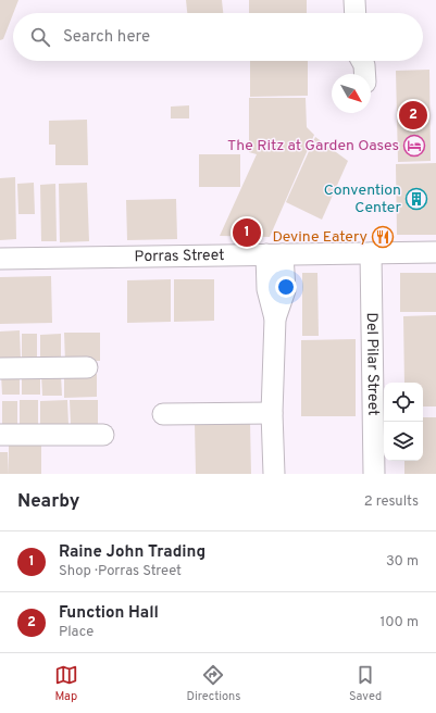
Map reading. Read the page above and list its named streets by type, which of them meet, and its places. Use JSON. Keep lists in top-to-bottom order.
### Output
{
  "streets": {
    "street": ["Porras Street", "Del Pilar Street"]
  },
  "crossings": [
    ["Porras Street", "Del Pilar Street"]
  ],
  "places": {
    "hotel": ["The Ritz at Garden Oases"],
    "building": ["Convention Center"],
    "restaurant": ["Devine Eatery"]
  },
  "north": "bottom right",
  "page": {
    "search": "Search here",
    "pins": ["2", "1"],
    "heading": ["Nearby", "2 results"],
    "list": [
      {
        "mark": "1",
        "name": "Raine John Trading",
        "note": "Shop · Porras Street",
        "value": "30 m"
      },
      {
        "mark": "2",
        "name": "Function Hall",
        "note": "Place",
        "value": "100 m"
      }
    ],
    "nav": ["Map", "Directions", "Saved"]
  }
}
